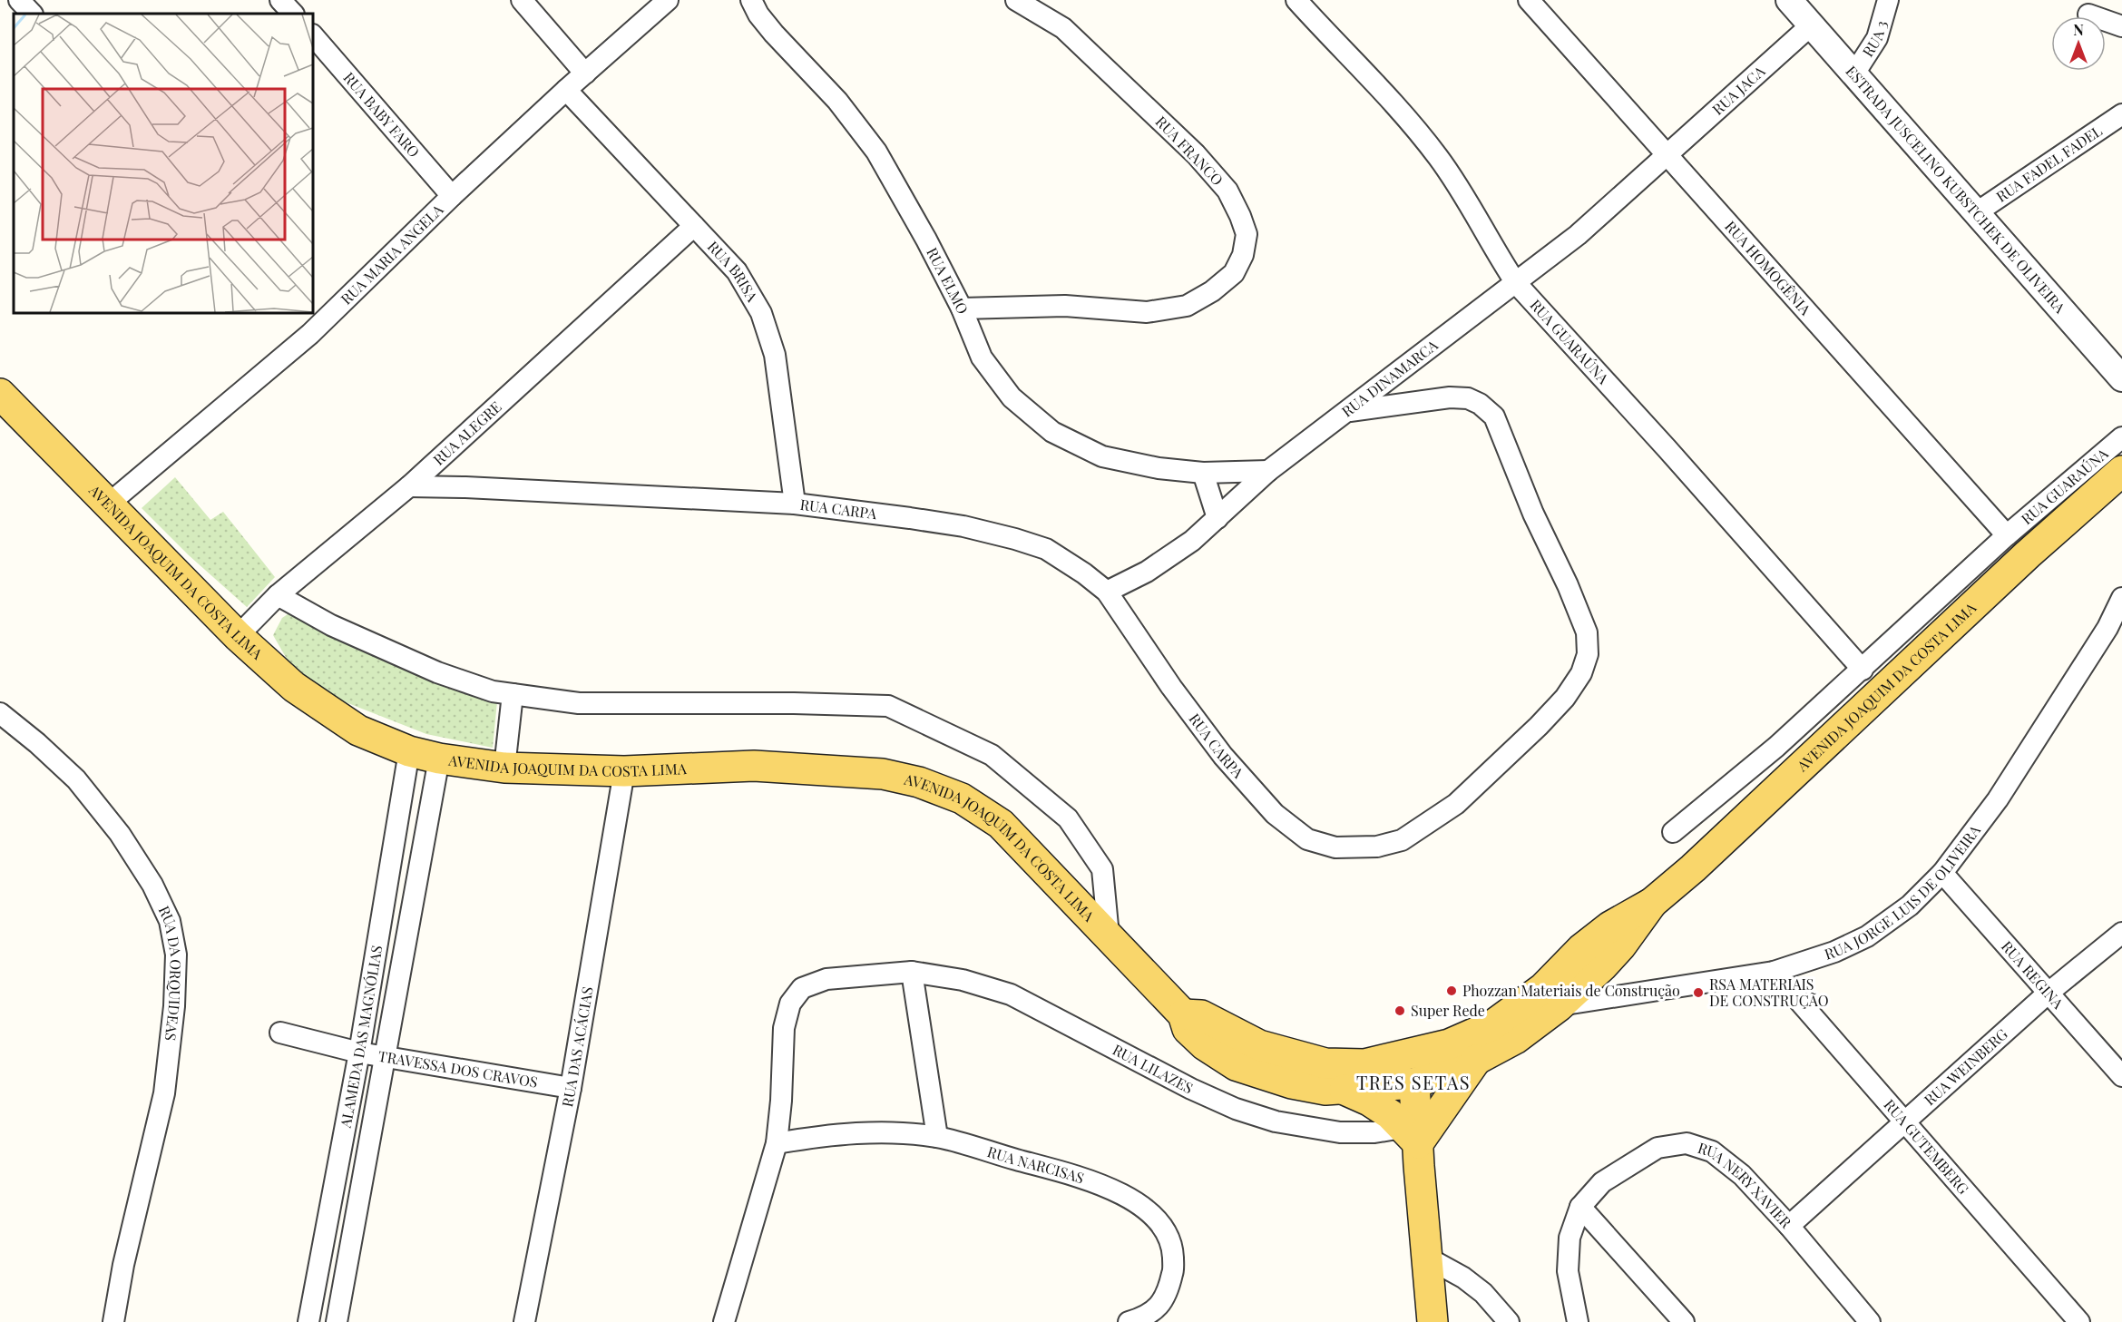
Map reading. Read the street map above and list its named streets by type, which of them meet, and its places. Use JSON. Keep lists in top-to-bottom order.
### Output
{
  "streets": {
    "main road": ["AVENIDA JOAQUIM DA COSTA LIMA"],
    "street": [
      "RUA 3",
      "RUA JACA",
      "RUA BABY FARO",
      "RUA FRANCO",
      "RUA FADEL FADEL",
      "ESTRADA JUSCELINO KUBSTCHEK DE OLIVEIRA",
      "RUA MARIA ANGELA",
      "RUA HOMOGÊNIA",
      "RUA BRISA",
      "RUA ELMO",
      "RUA GUARAÚNA",
      "RUA DINAMARCA",
      "RUA ALEGRE",
      "RUA CARPA",
      "RUA JORGE LUIS DE OLIVEIRA",
      "RUA DA ORQUIDEAS",
      "RUA REGINA",
      "ALAMEDA DAS MAGNÓLIAS",
      "RUA DAS ACÁCIAS",
      "RUA WEINBERG",
      "TRAVESSA DOS CRAVOS",
      "RUA LILAZES",
      "RUA GUTEMBERG",
      "RUA NARCISAS",
      "RUA NERY XAVIER"
    ]
  },
  "crossings": [
    ["RUA 3", "ESTRADA JUSCELINO KUBSTCHEK DE OLIVEIRA"],
    ["RUA JACA", "ESTRADA JUSCELINO KUBSTCHEK DE OLIVEIRA"],
    ["RUA JACA", "RUA HOMOGÊNIA"],
    ["RUA JACA", "RUA DINAMARCA"],
    ["RUA BABY FARO", "RUA MARIA ANGELA"],
    ["RUA FRANCO", "RUA ELMO"],
    ["RUA FADEL FADEL", "ESTRADA JUSCELINO KUBSTCHEK DE OLIVEIRA"],
    ["RUA MARIA ANGELA", "RUA BRISA"],
    ["RUA MARIA ANGELA", "AVENIDA JOAQUIM DA COSTA LIMA"],
    ["RUA HOMOGÊNIA", "RUA GUARAÚNA"],
    ["RUA HOMOGÊNIA", "RUA DINAMARCA"],
    ["RUA BRISA", "RUA ALEGRE"],
    ["RUA BRISA", "RUA CARPA"],
    ["RUA ELMO", "RUA DINAMARCA"],
    ["RUA GUARAÚNA", "RUA DINAMARCA"],
    ["RUA DINAMARCA", "RUA CARPA"],
    ["RUA ALEGRE", "RUA CARPA"],
    ["RUA ALEGRE", "AVENIDA JOAQUIM DA COSTA LIMA"],
    ["AVENIDA JOAQUIM DA COSTA LIMA", "RUA JORGE LUIS DE OLIVEIRA"],
    ["AVENIDA JOAQUIM DA COSTA LIMA", "ALAMEDA DAS MAGNÓLIAS"],
    ["AVENIDA JOAQUIM DA COSTA LIMA", "RUA DAS ACÁCIAS"],
    ["RUA JORGE LUIS DE OLIVEIRA", "RUA REGINA"],
    ["RUA JORGE LUIS DE OLIVEIRA", "RUA GUTEMBERG"],
    ["RUA REGINA", "RUA WEINBERG"],
    ["ALAMEDA DAS MAGNÓLIAS", "TRAVESSA DOS CRAVOS"],
    ["RUA DAS ACÁCIAS", "TRAVESSA DOS CRAVOS"],
    ["RUA WEINBERG", "RUA GUTEMBERG"],
    ["RUA WEINBERG", "RUA NERY XAVIER"],
    ["RUA LILAZES", "RUA NARCISAS"]
  ],
  "districts": ["TRES SETAS"],
  "places": ["Phozzan Materiais de Construção", "RSA MATERIAIS DE CONSTRUÇÃO", "Super Rede"],
  "north": "top"
}
